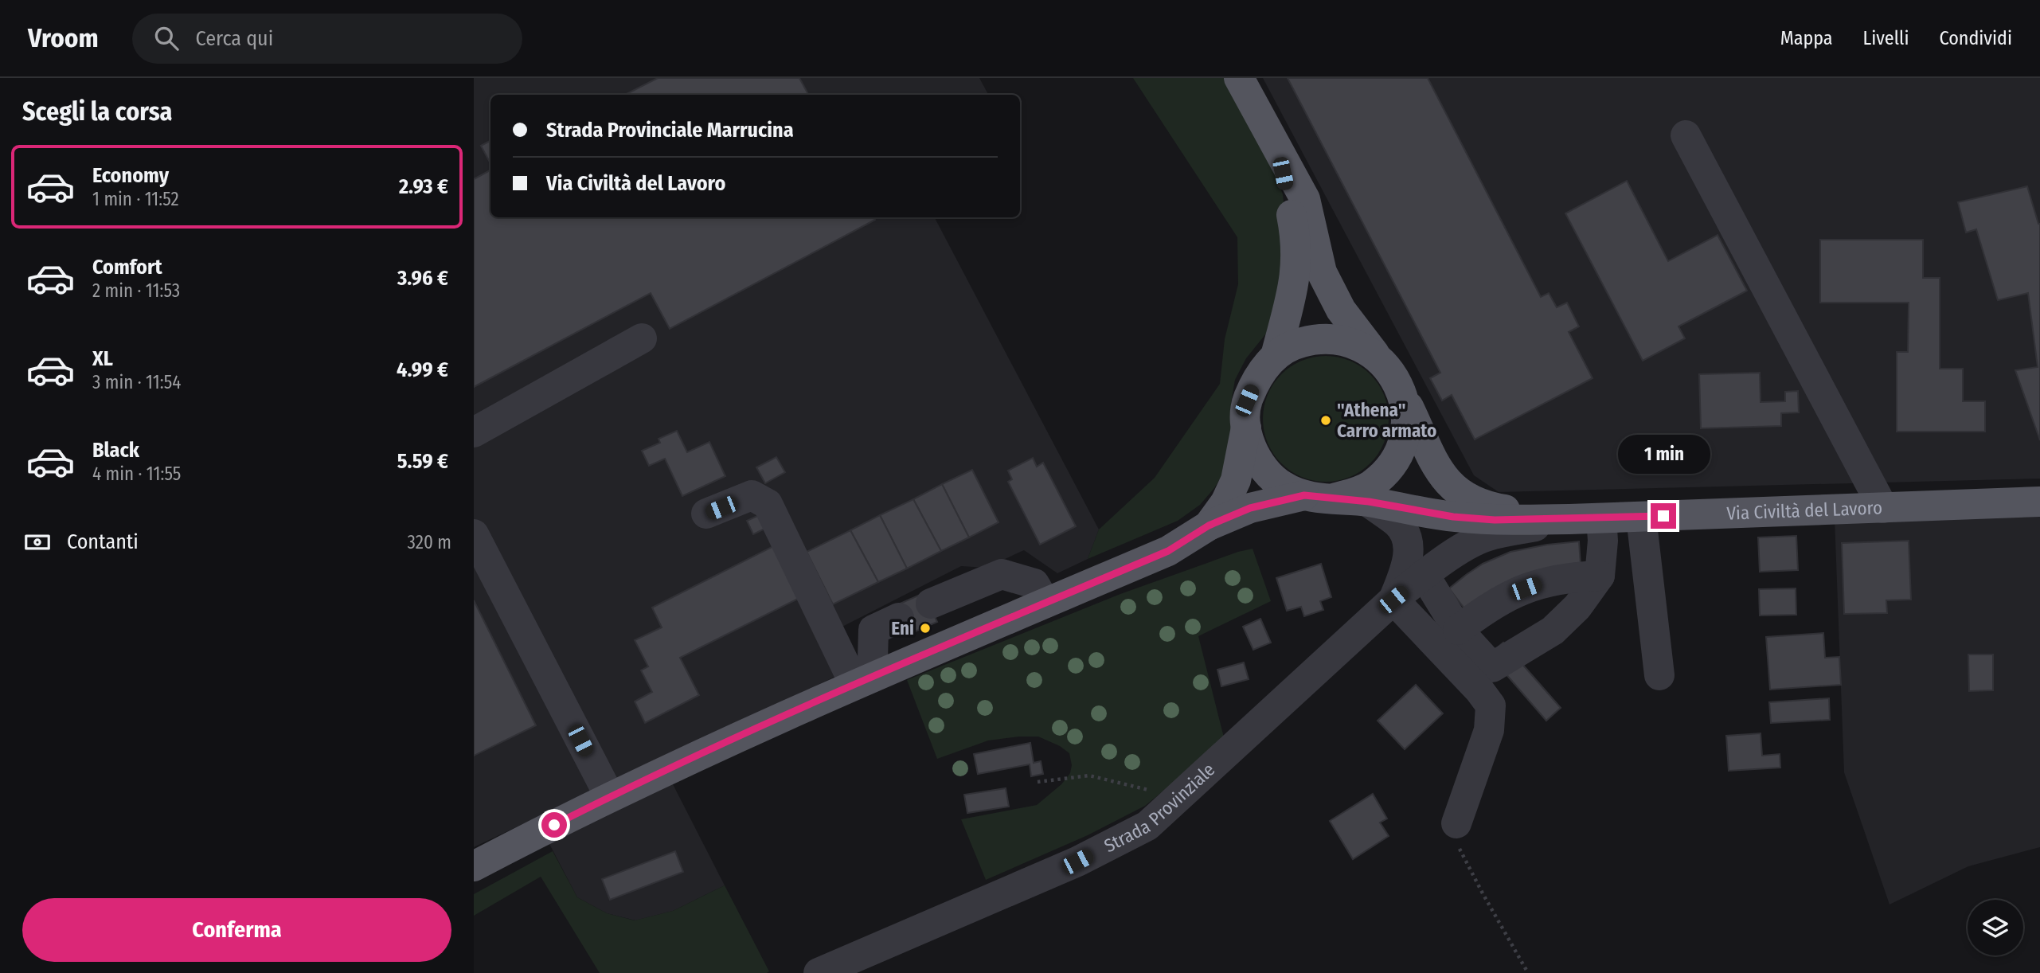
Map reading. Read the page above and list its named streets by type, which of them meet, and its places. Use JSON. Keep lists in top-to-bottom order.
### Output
{
  "streets": {
    "main road": ["Via Civiltà del Lavoro"],
    "street": ["Strada Provinziale"]
  },
  "places": ["\"Athena\" Carro armato", "Eni"],
  "page": {
    "header": "Vroom",
    "search": "Cerca qui",
    "nav": ["Mappa", "Livelli", "Condividi"],
    "heading": "Scegli la corsa",
    "banner": ["Strada Provinciale Marrucina", "Via Civiltà del Lavoro"],
    "list": [
      {
        "name": "Economy",
        "note": "1 min · 11:52",
        "value": "2.93 €"
      },
      {
        "name": "Comfort",
        "note": "2 min · 11:53",
        "value": "3.96 €"
      },
      {
        "name": "XL",
        "note": "3 min · 11:54",
        "value": "4.99 €"
      },
      {
        "name": "Black",
        "note": "4 min · 11:55",
        "value": "5.59 €"
      }
    ],
    "bubble": "1 min",
    "pay": ["Contanti", "320 m"],
    "buttons": "Conferma"
  }
}
